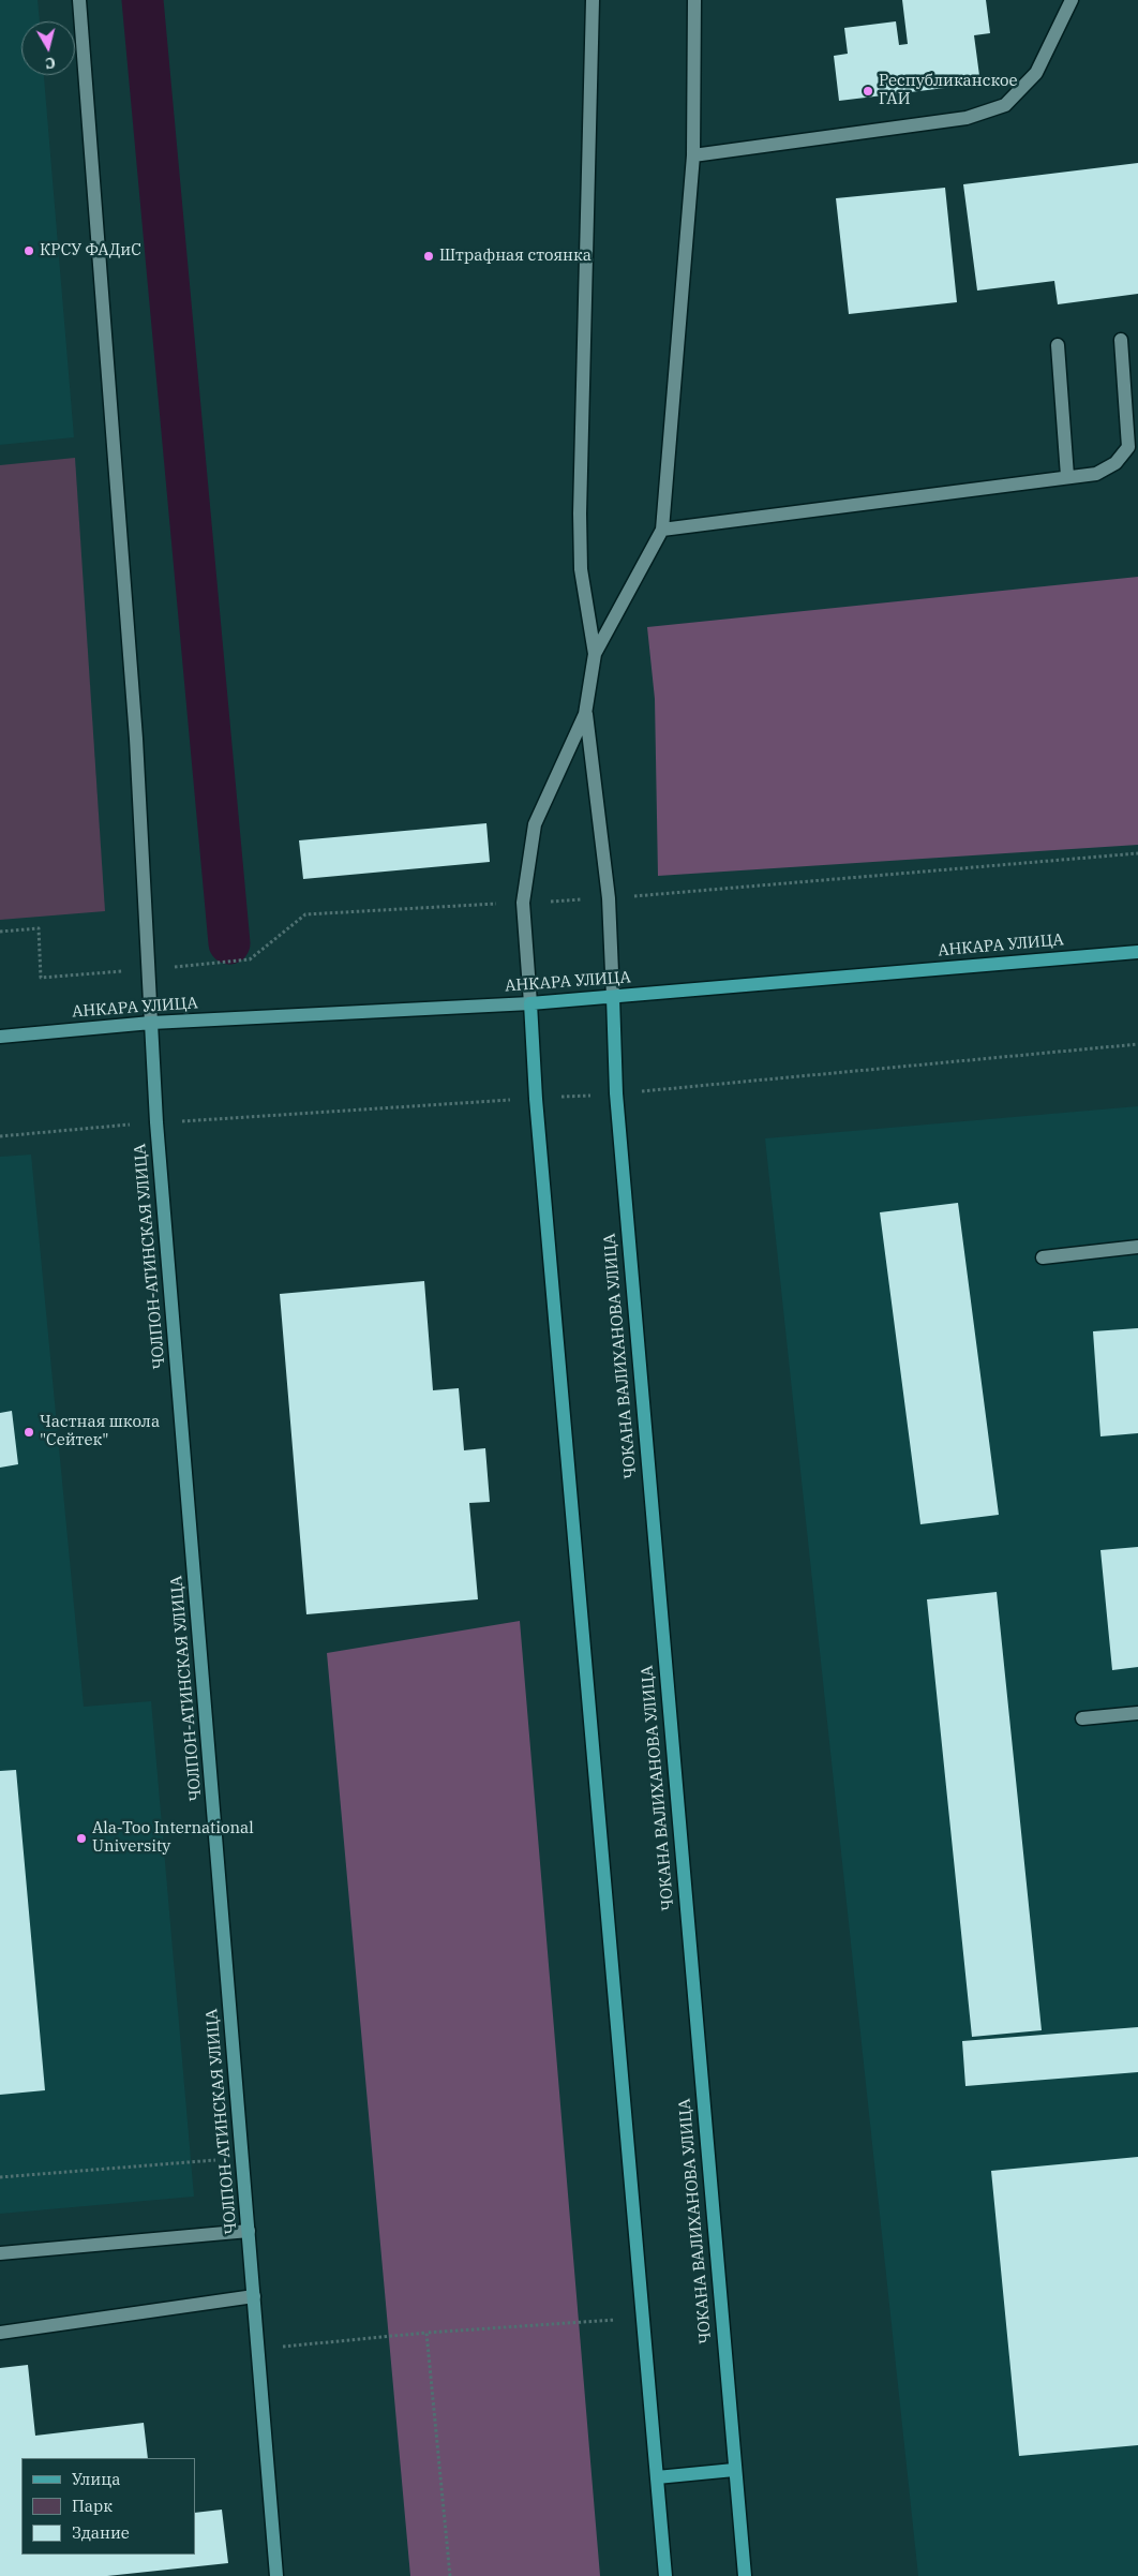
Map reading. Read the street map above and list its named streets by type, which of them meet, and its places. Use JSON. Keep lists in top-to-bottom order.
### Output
{
  "streets": {
    "main road": ["АНКАРА УЛИЦА", "ЧОКАНА ВАЛИХАНОВА УЛИЦА"],
    "street": ["ЧОЛПОН-АТИНСКАЯ УЛИЦА"]
  },
  "crossings": [
    ["АНКАРА УЛИЦА", "ЧОЛПОН-АТИНСКАЯ УЛИЦА"],
    ["АНКАРА УЛИЦА", "ЧОКАНА ВАЛИХАНОВА УЛИЦА"]
  ],
  "places": [
    "Республиканское ГАИ",
    "КРСУ ФАДиС",
    "Штрафная стоянка",
    "Частная школа \"Сейтек\"",
    "Ala-Too International University"
  ],
  "legend": ["Улица", "Парк", "Здание"],
  "north": "bottom"
}
